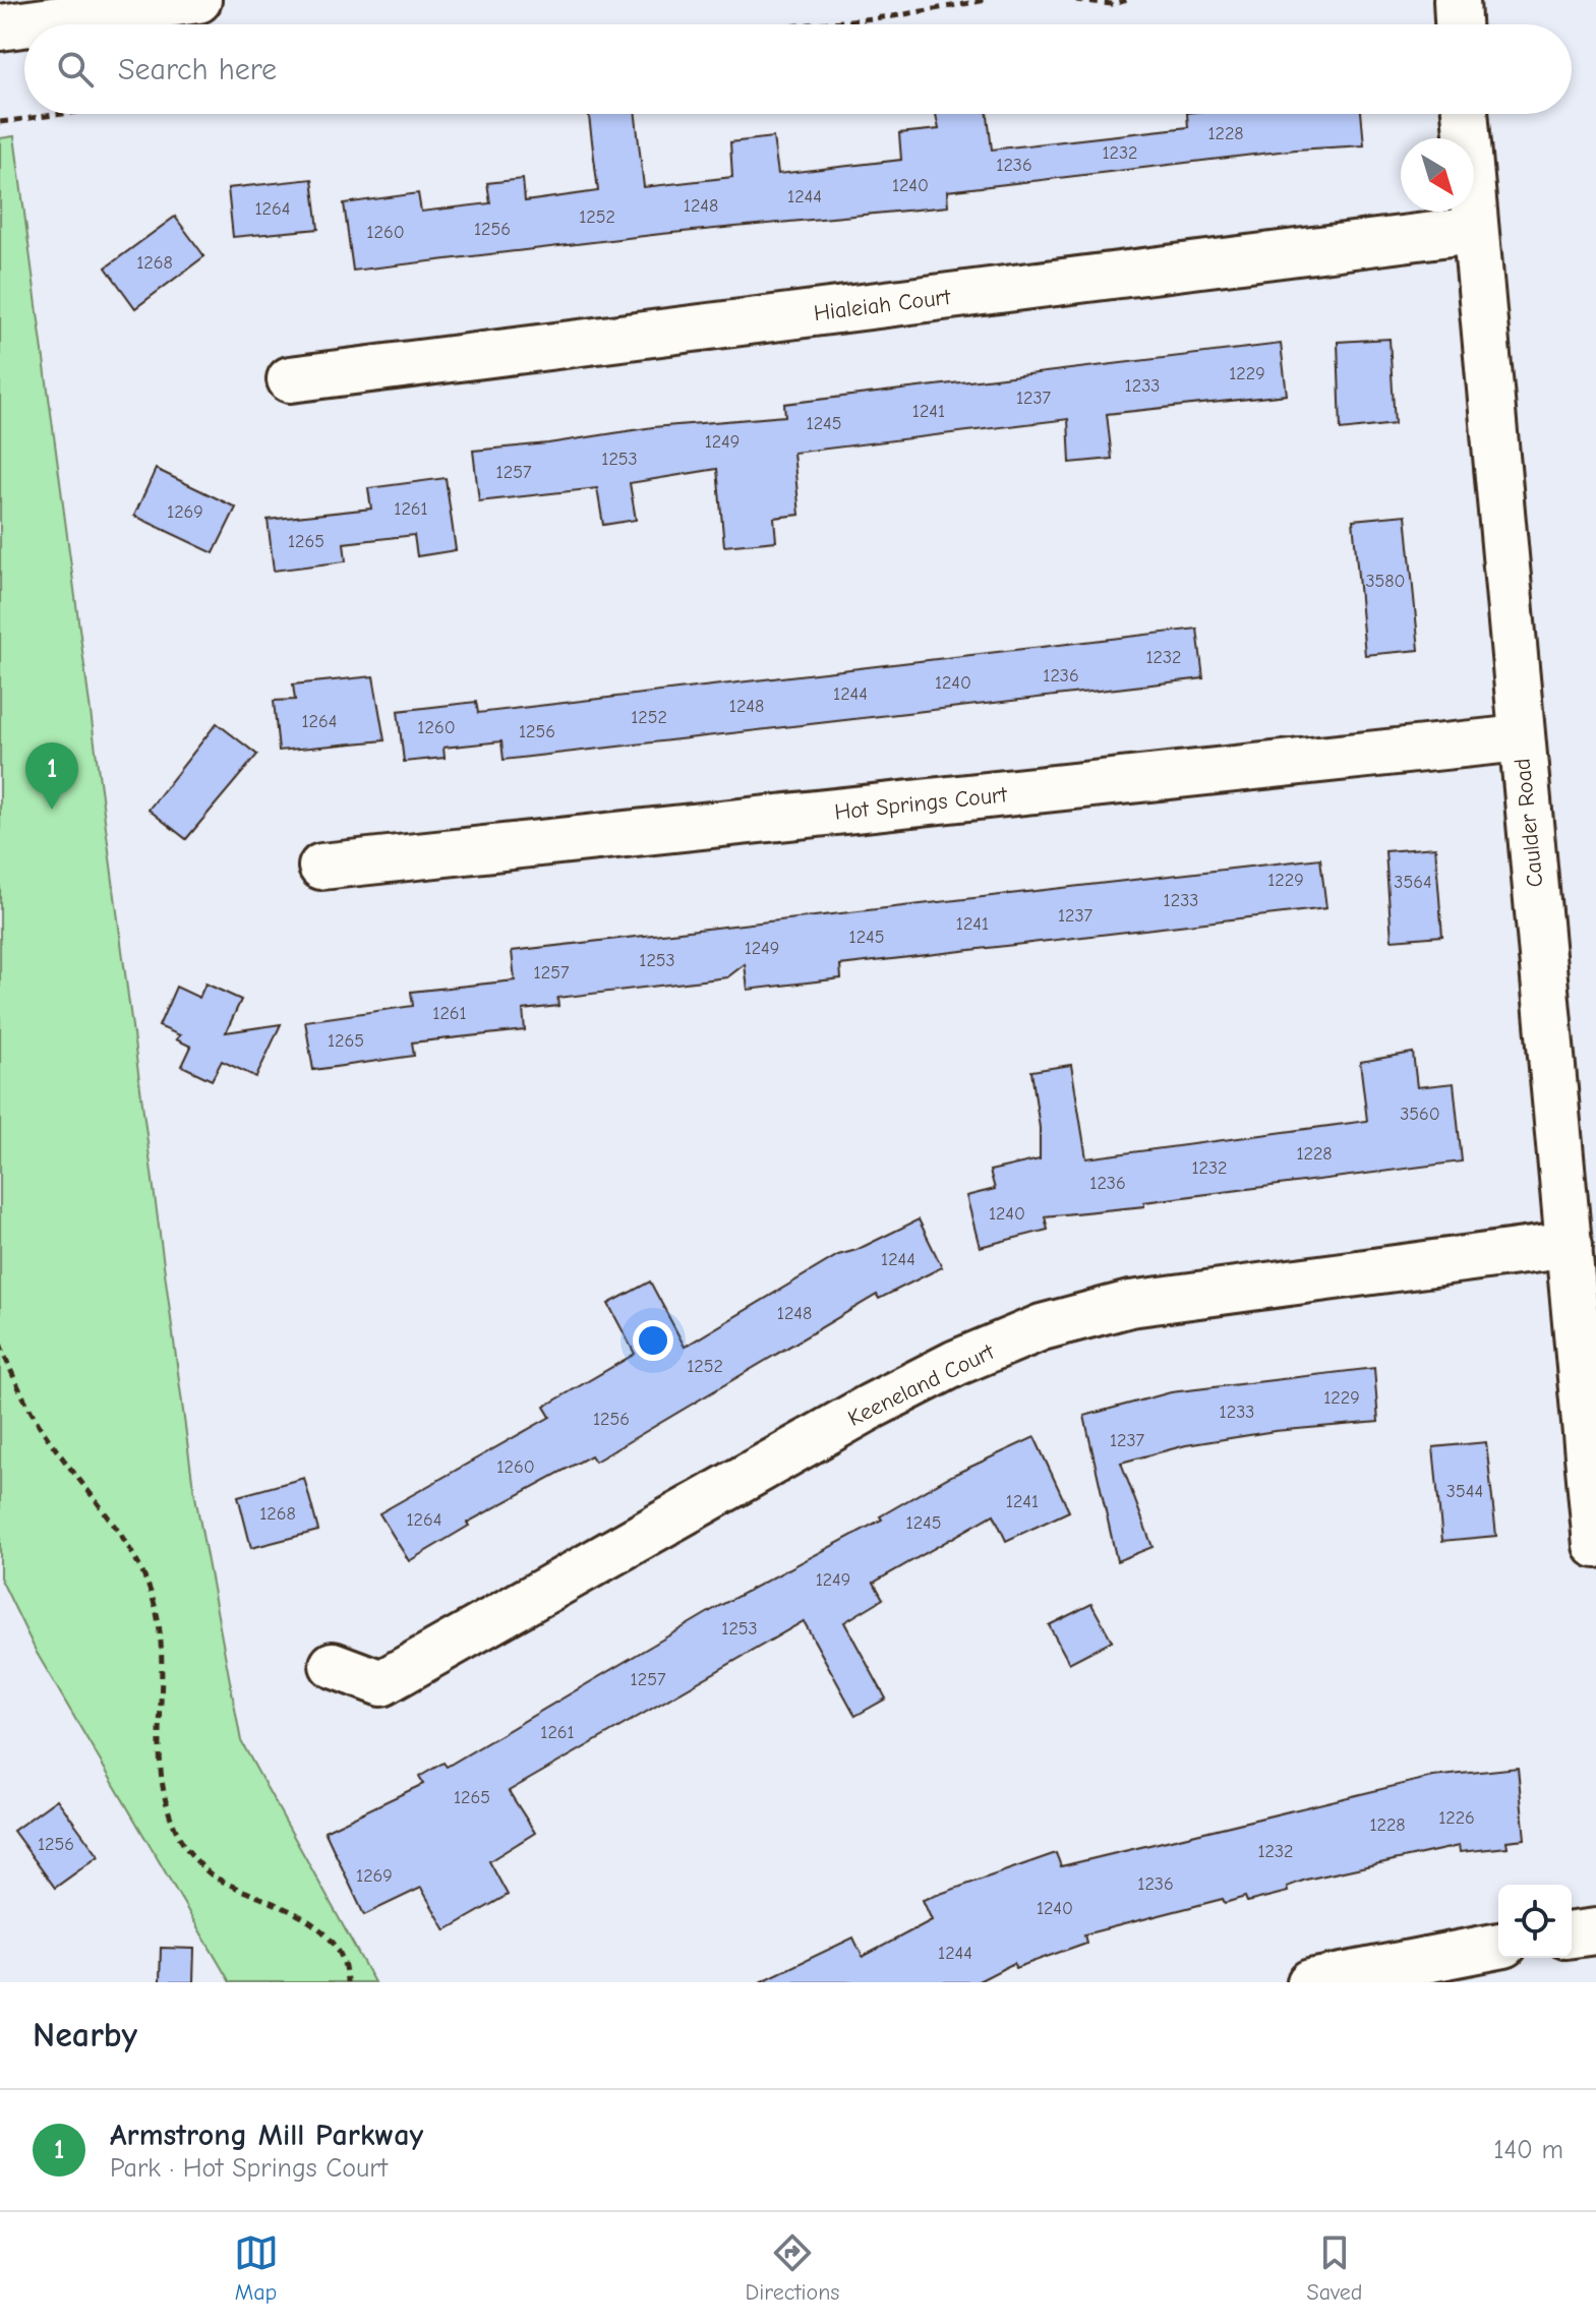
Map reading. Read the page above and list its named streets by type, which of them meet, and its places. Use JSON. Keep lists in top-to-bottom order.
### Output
{
  "streets": {
    "street": [
      "Hialeiah Court",
      "Hot Springs Court",
      "Caulder Road",
      "Keeneland Court"
    ]
  },
  "crossings": [
    ["Hialeiah Court", "Caulder Road"],
    ["Hot Springs Court", "Caulder Road"],
    ["Caulder Road", "Keeneland Court"]
  ],
  "house_numbers": [
    "1228",
    "1232",
    "1236",
    "1240",
    "1244",
    "1248",
    "1264",
    "1252",
    "1256",
    "1260",
    "1268",
    "1229",
    "1233",
    "1237",
    "1241",
    "1245",
    "1249",
    "1253",
    "1257",
    "1261",
    "1269",
    "1265",
    "3580",
    "1232",
    "1236",
    "1240",
    "1244",
    "1248",
    "1252",
    "1264",
    "1260",
    "1256",
    "1229",
    "3564",
    "1233",
    "1237",
    "1241",
    "1245",
    "1249",
    "1253",
    "1257",
    "1261",
    "1265",
    "3560",
    "1228",
    "1232",
    "1236",
    "1240",
    "1244",
    "1248",
    "1252",
    "1229",
    "1233",
    "1256",
    "1237",
    "1260",
    "3544",
    "1241",
    "1268",
    "1264",
    "1245",
    "1249",
    "1253",
    "1257",
    "1261",
    "1265",
    "1226",
    "1228",
    "1256",
    "1232",
    "1269",
    "1236",
    "1240",
    "1244"
  ],
  "north": "bottom right",
  "page": {
    "search": "Search here",
    "pins": "1",
    "heading": "Nearby",
    "list": [
      {
        "mark": "1",
        "name": "Armstrong Mill Parkway",
        "note": "Park · Hot Springs Court",
        "value": "140 m"
      }
    ],
    "nav": ["Map", "Directions", "Saved"]
  }
}
